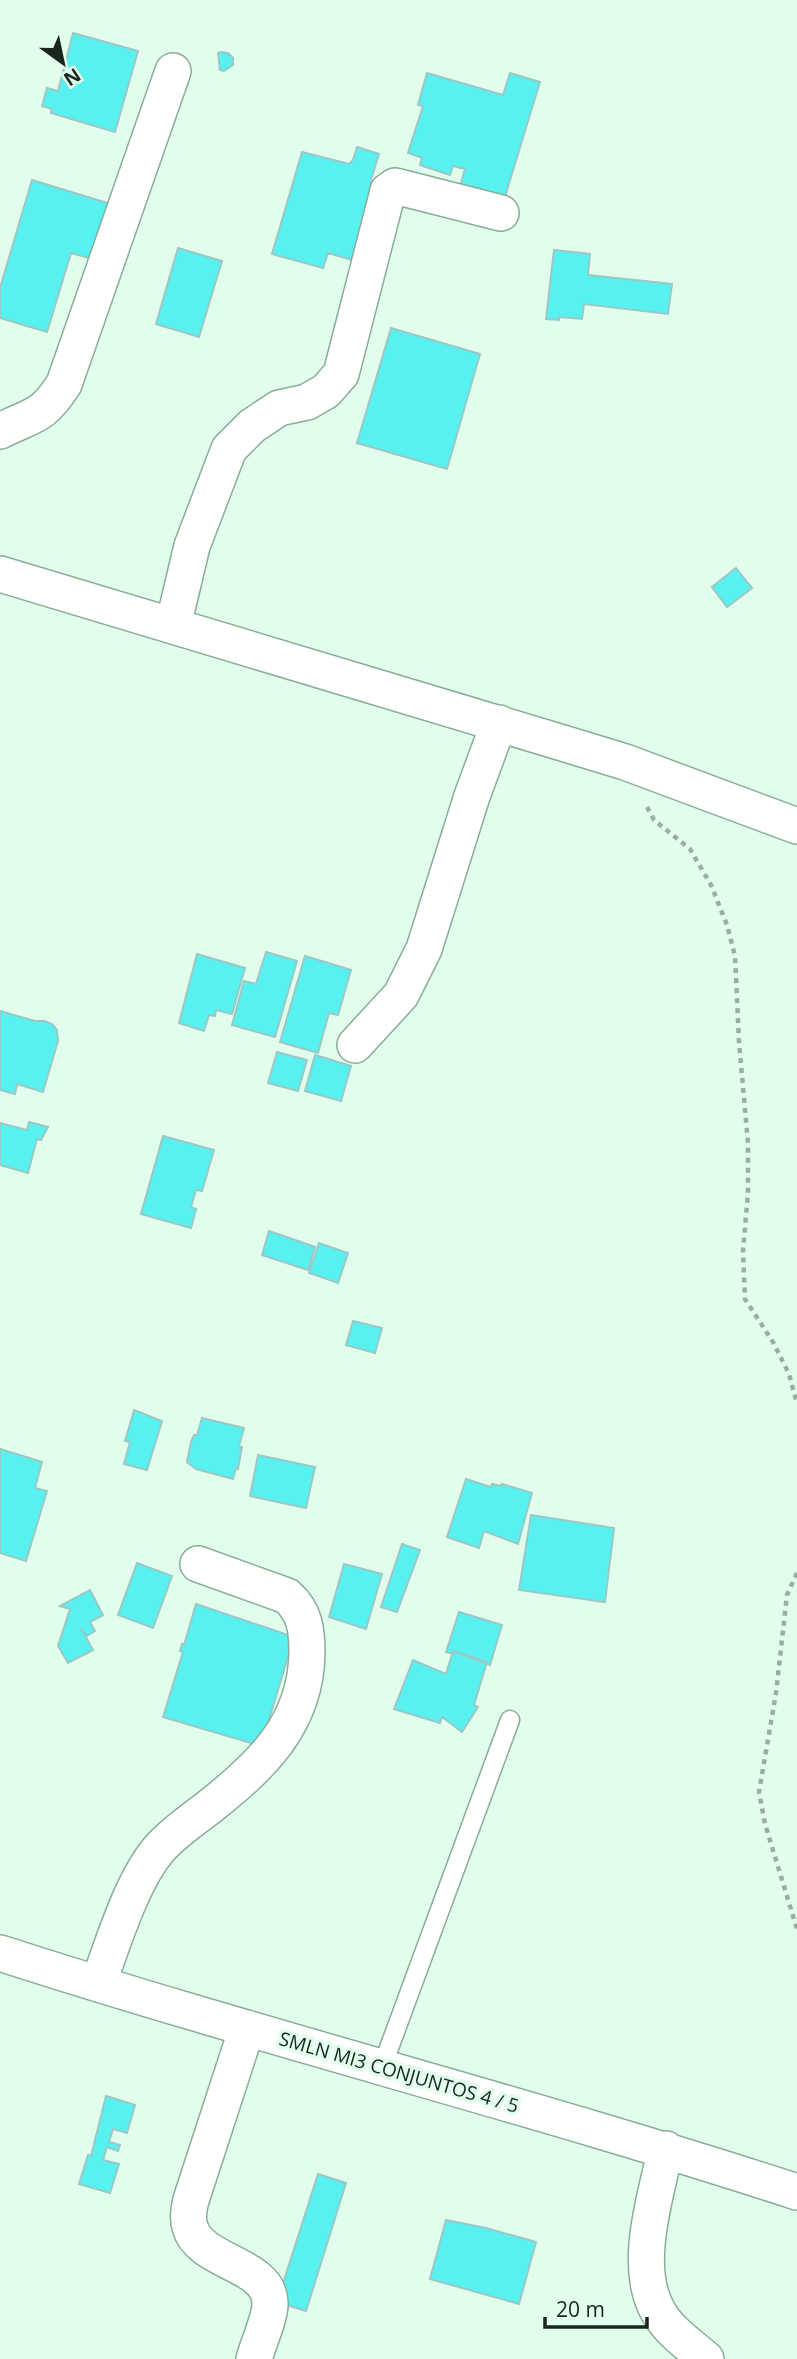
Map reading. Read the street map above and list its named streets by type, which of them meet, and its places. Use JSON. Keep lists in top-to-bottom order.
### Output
{
  "streets": {
    "street": ["SMLN MI3 CONJUNTOS 4 / 5"]
  },
  "scale_bar": "20 m",
  "north": "bottom right"
}
